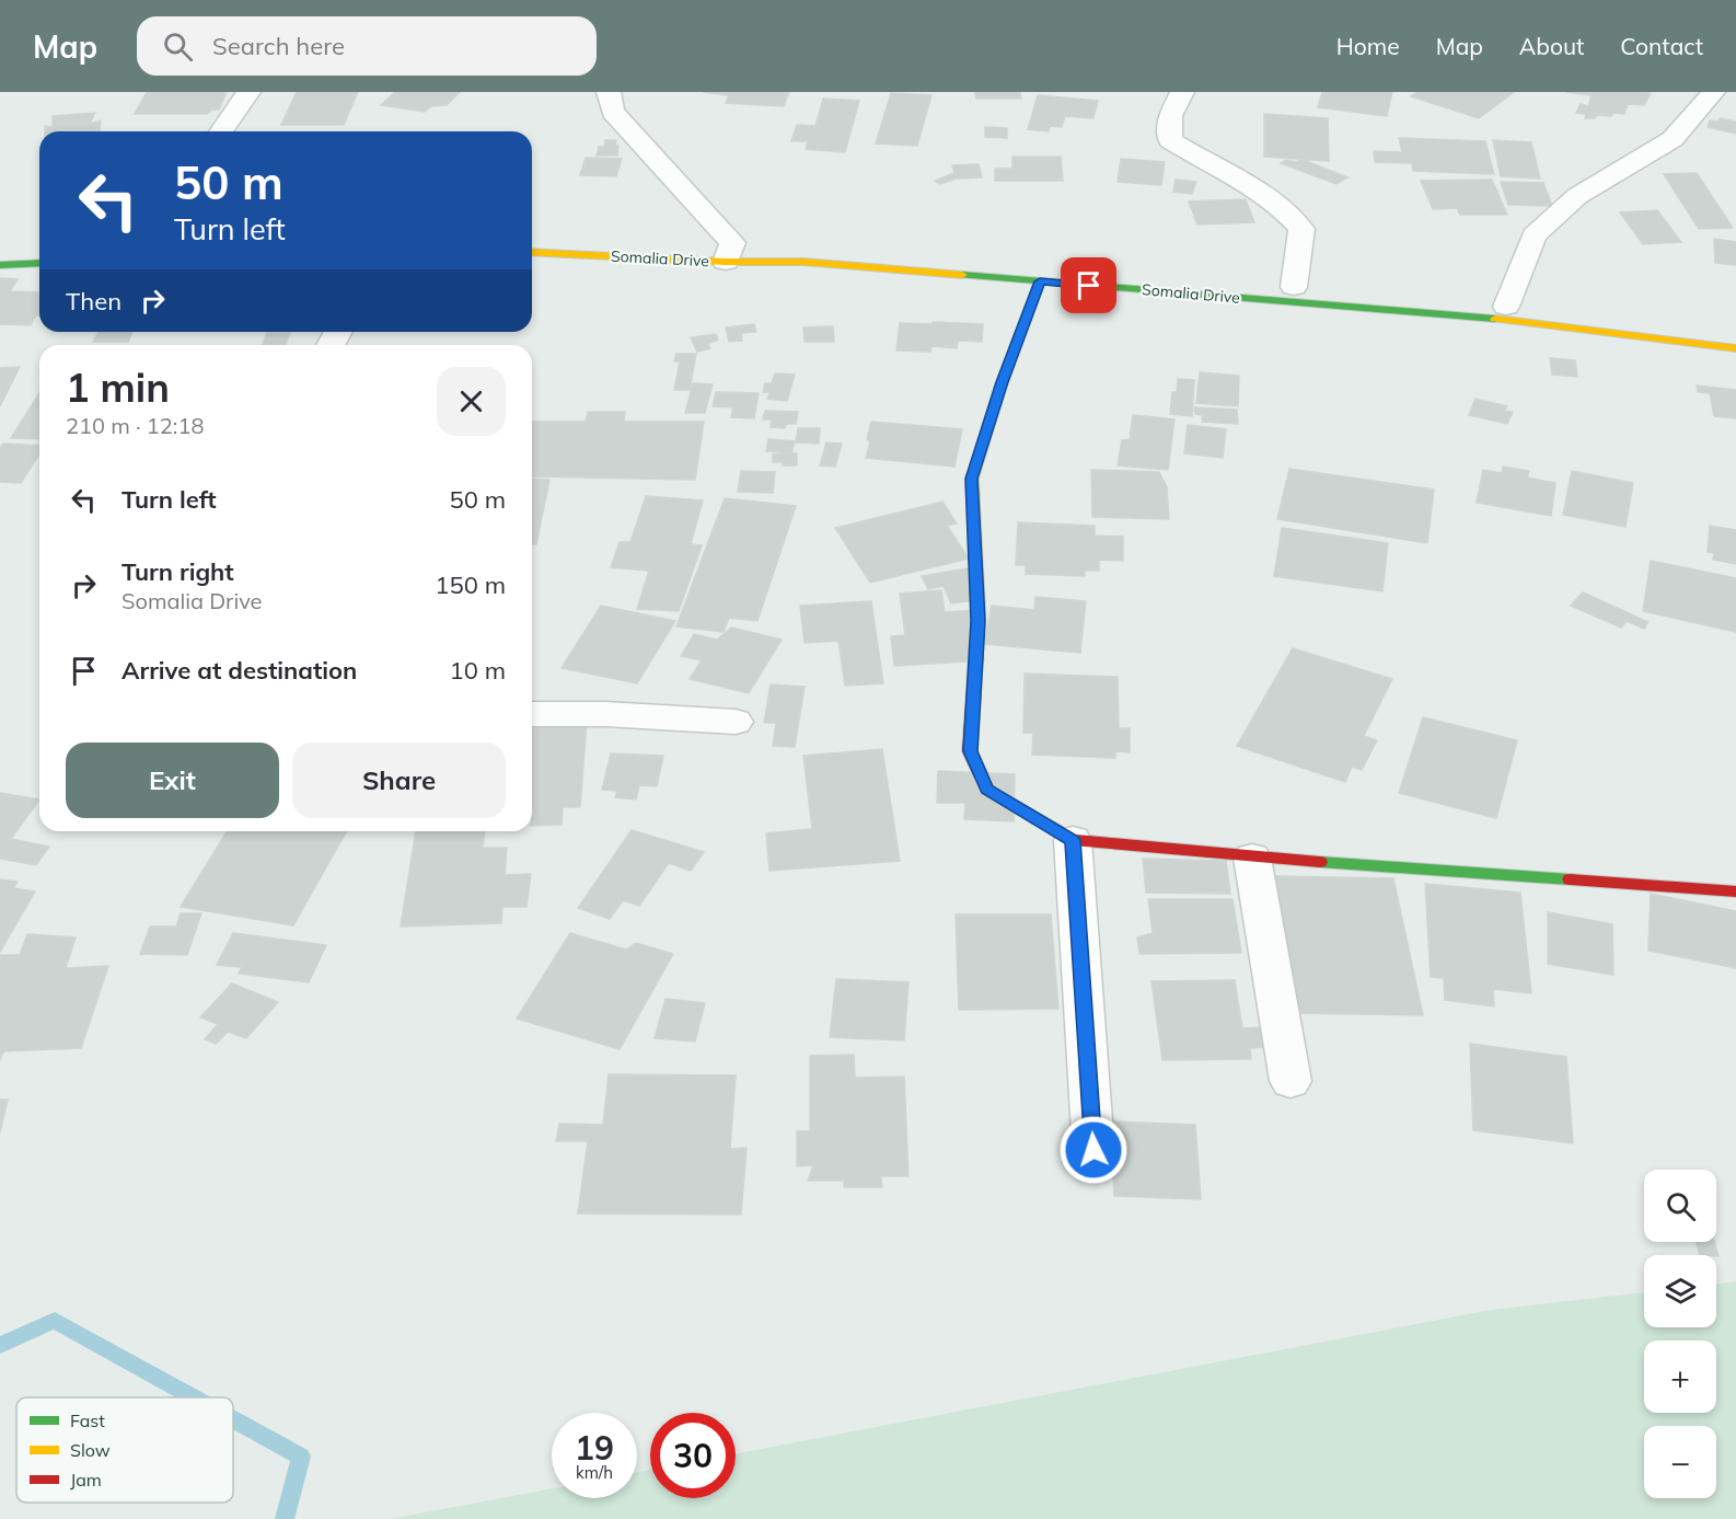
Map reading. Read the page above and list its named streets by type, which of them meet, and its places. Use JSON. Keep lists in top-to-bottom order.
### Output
{
  "streets": {
    "main road": ["Somalia Drive"]
  },
  "legend": ["Fast", "Slow", "Jam"],
  "page": {
    "header": "Map",
    "search": "Search here",
    "nav": [
      "Home",
      "Map",
      "About",
      "Contact"
    ],
    "turn": ["50 m", "Turn left"],
    "then": "Then",
    "heading": ["1 min", "210 m · 12:18"],
    "list": [
      {
        "name": "Turn left",
        "value": "50 m"
      },
      {
        "name": "Turn right",
        "note": "Somalia Drive",
        "value": "150 m"
      },
      {
        "name": "Arrive at destination",
        "value": "10 m"
      }
    ],
    "buttons": ["Exit", "Share"],
    "map_buttons": ["+", "−"],
    "speed": "19 km/h",
    "limit": "30"
  }
}
